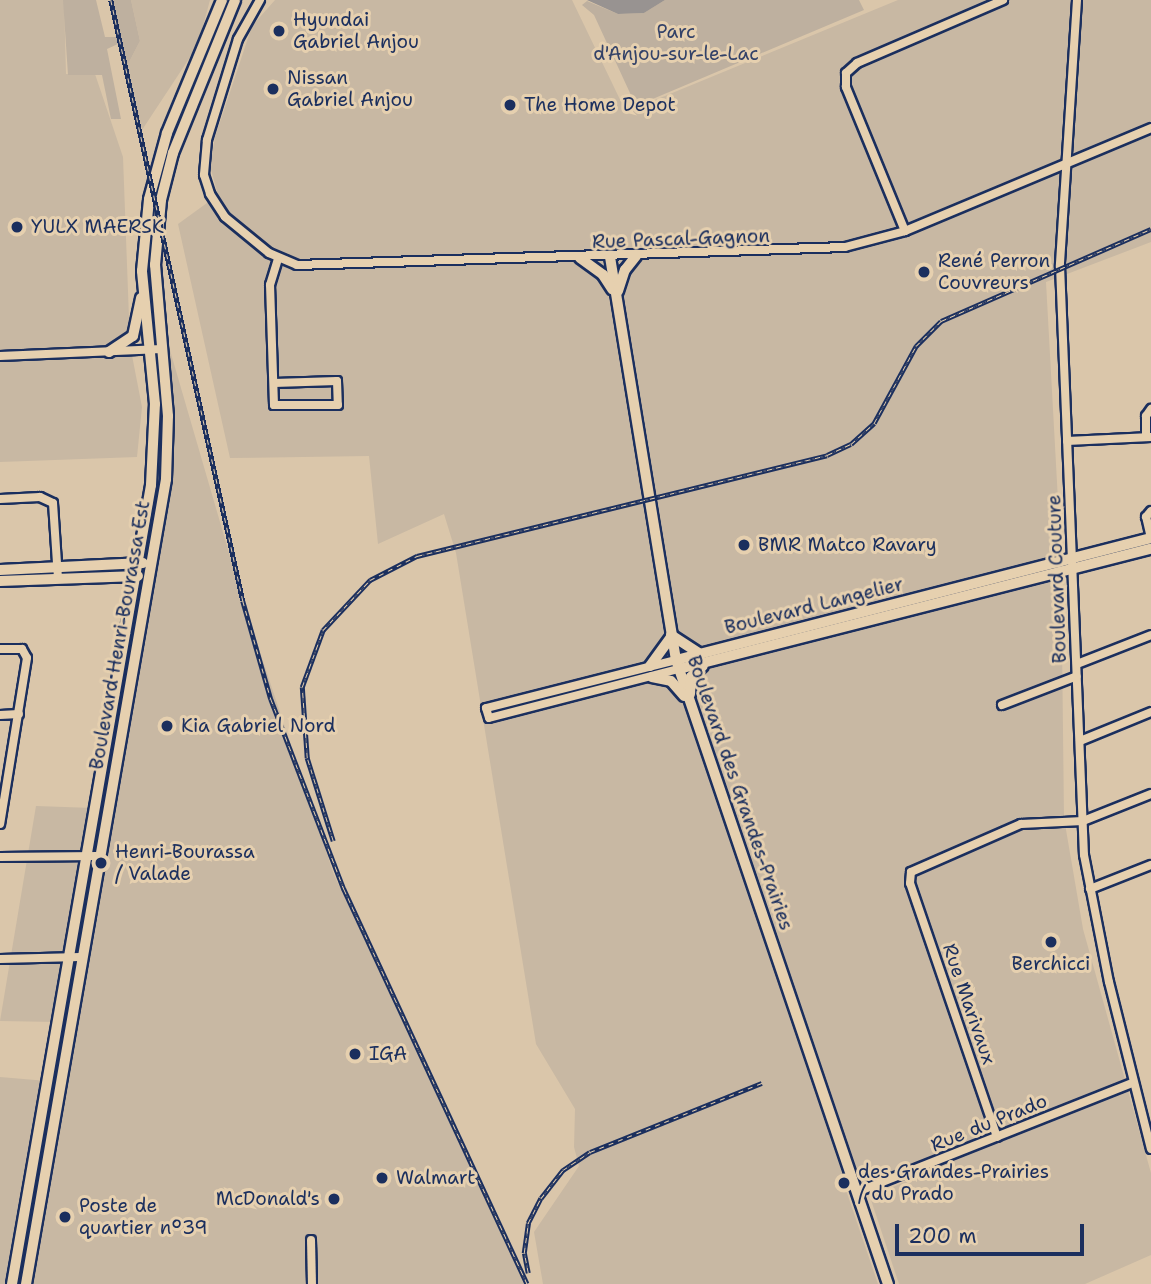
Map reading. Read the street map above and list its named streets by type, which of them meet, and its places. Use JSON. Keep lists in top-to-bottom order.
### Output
{
  "streets": {
    "main road": ["Boulevard Langelier", "Boulevard Henri-Bourassa Est", "Boulevard des Grandes-Prairies"],
    "street": [
      "Rue Pascal-Gagnon",
      "Boulevard Couture",
      "Rue Marivaux",
      "Rue du Prado"
    ]
  },
  "crossings": [
    ["Rue Pascal-Gagnon", "Boulevard Couture"],
    ["Rue Pascal-Gagnon", "Boulevard des Grandes-Prairies"],
    ["Boulevard Couture", "Boulevard Langelier"],
    ["Boulevard Couture", "Rue Marivaux"],
    ["Boulevard Couture", "Rue du Prado"],
    ["Boulevard Langelier", "Boulevard des Grandes-Prairies"],
    ["Boulevard des Grandes-Prairies", "Rue du Prado"],
    ["Rue Marivaux", "Rue du Prado"]
  ],
  "parks": ["Parc d'Anjou-sur-le-Lac"],
  "places": [
    "Hyundai Gabriel Anjou",
    "Nissan Gabriel Anjou",
    "The Home Depot",
    "YULX MAERSK",
    "René Perron Couvreurs",
    "BMR Matco Ravary",
    "Kia Gabriel Nord",
    "Henri-Bourassa / Valade",
    "Berchicci",
    "IGA",
    "Walmart",
    "des Grandes-Prairies / du Prado",
    "McDonald's",
    "Poste de quartier n°39"
  ],
  "scale_bar": "200 m"
}
